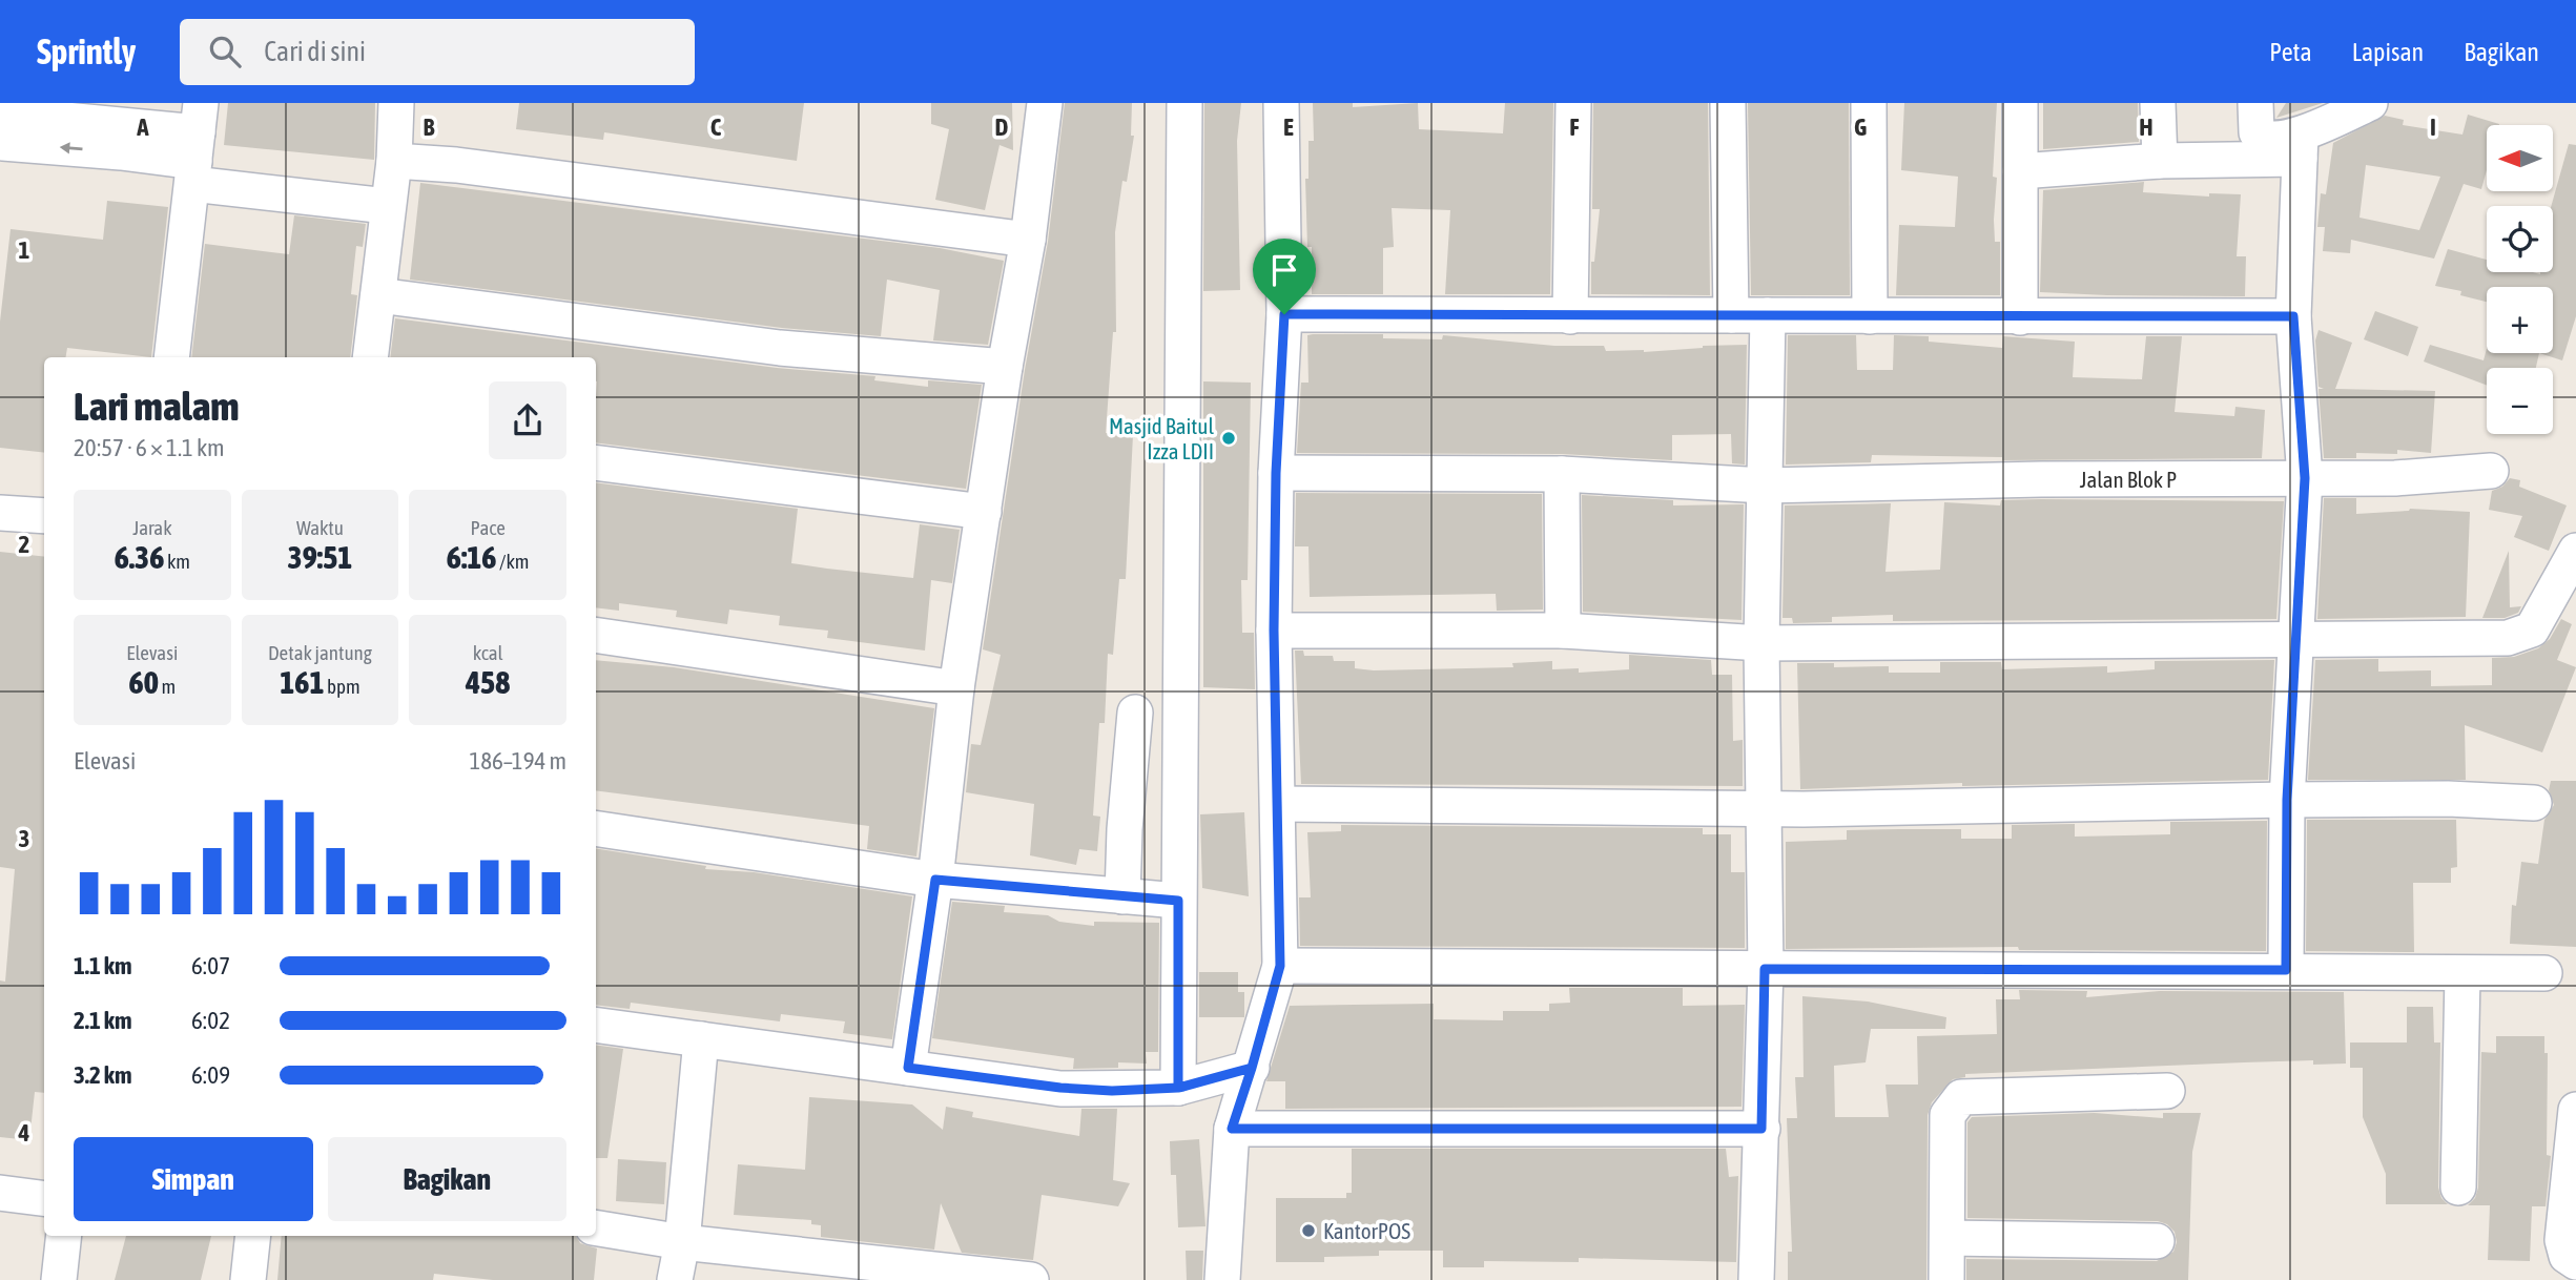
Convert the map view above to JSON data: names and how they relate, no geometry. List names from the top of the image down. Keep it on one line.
{"streets":{"street":["Jalan Blok P"]},"places":["Masjid Baitul Izza LDII","KantorPOS"],"north":"left","page":{"header":"Sprintly","search":"Cari di sini","nav":["Peta","Lapisan","Bagikan"],"map_buttons":["+","−"],"heading":["Lari malam","20:57 · 6 × 1.1 km"],"stats":[["Jarak","6.36 km"],["Waktu","39:51"],["Pace","6:16 /km"],["Elevasi","60 m"],["Detak jantung","161 bpm"],["kcal","458"]],"chart":["Elevasi","186–194 m"],"list":[{"name":"1.1 km","note":"6:07"},{"name":"2.1 km","note":"6:02"},{"name":"3.2 km","note":"6:09"}],"buttons":["Simpan","Bagikan"]},"grid":{"columns":["A","B","C","D","E","F","G","H","I"],"rows":["1","2","3","4"]}}
